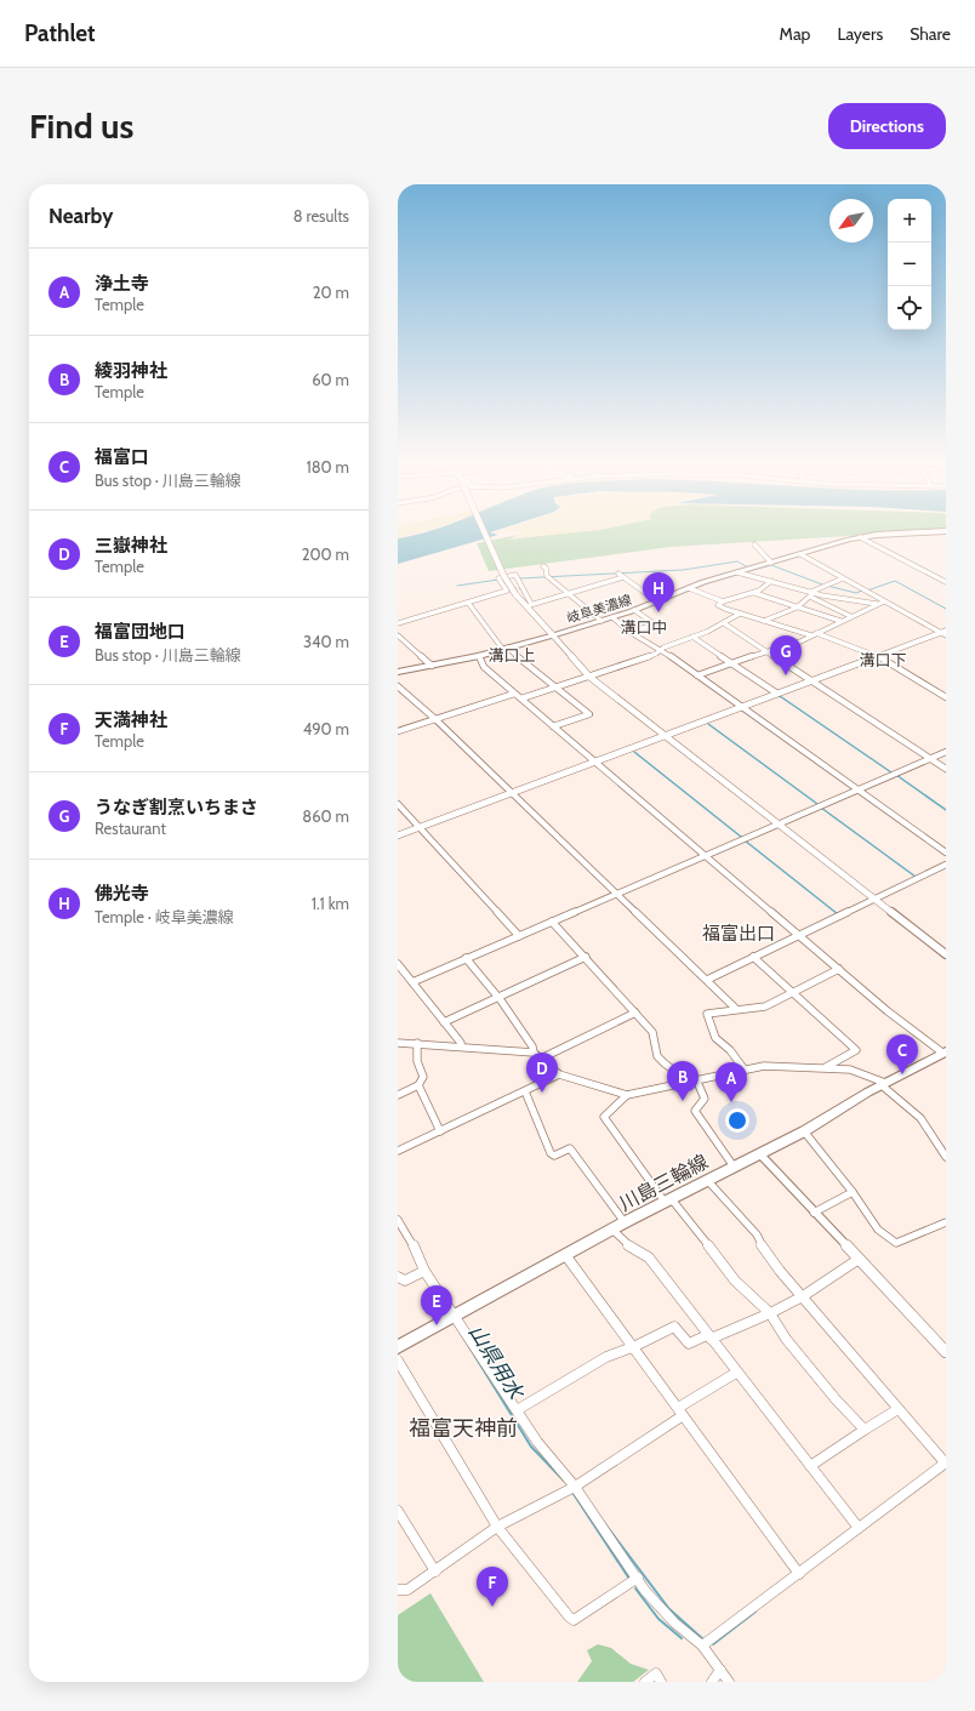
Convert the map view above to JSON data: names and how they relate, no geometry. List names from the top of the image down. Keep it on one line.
{"streets":{"main road":["岐阜美濃線","川島三輪線"]},"districts":["溝口中","溝口上","溝口下","福富出口","福富天神前"],"water":["山県用水"],"north":"bottom left","page":{"header":"Pathlet","nav":["Map","Layers","Share"],"buttons":"Directions","title":"Find us","heading":["Nearby","8 results"],"map_buttons":["+","−"],"list":[{"mark":"A","name":"浄土寺","note":"Temple","value":"20 m"},{"mark":"B","name":"綾羽神社","note":"Temple","value":"60 m"},{"mark":"C","name":"福富口","note":"Bus stop · 川島三輪線","value":"180 m"},{"mark":"D","name":"三嶽神社","note":"Temple","value":"200 m"},{"mark":"E","name":"福富団地口","note":"Bus stop · 川島三輪線","value":"340 m"},{"mark":"F","name":"天満神社","note":"Temple","value":"490 m"},{"mark":"G","name":"うなぎ割烹いちまさ","note":"Restaurant","value":"860 m"},{"mark":"H","name":"佛光寺","note":"Temple · 岐阜美濃線","value":"1.1 km"}],"pins":["H","G","C","D","B","A","E","F"]}}
